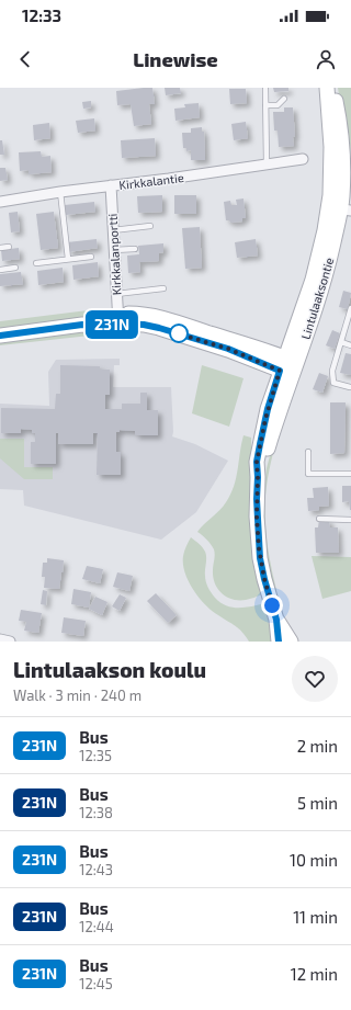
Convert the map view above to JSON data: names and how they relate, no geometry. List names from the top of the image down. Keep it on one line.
{"streets":{"street":["Kirkkalantie","Kirkkalanportti","Lintulaaksontie"]},"crossings":[["Kirkkalantie","Kirkkalanportti"]],"lines":["bus line 231N"],"page":{"status":"12:33","header":"Linewise","on_map":"231N","heading":["Lintulaakson koulu","Walk · 3 min · 240 m"],"list":[{"mark":"231N","name":"Bus","note":"12:35","value":"2 min"},{"mark":"231N","name":"Bus","note":"12:38","value":"5 min"},{"mark":"231N","name":"Bus","note":"12:43","value":"10 min"},{"mark":"231N","name":"Bus","note":"12:44","value":"11 min"},{"mark":"231N","name":"Bus","note":"12:45","value":"12 min"}]}}
